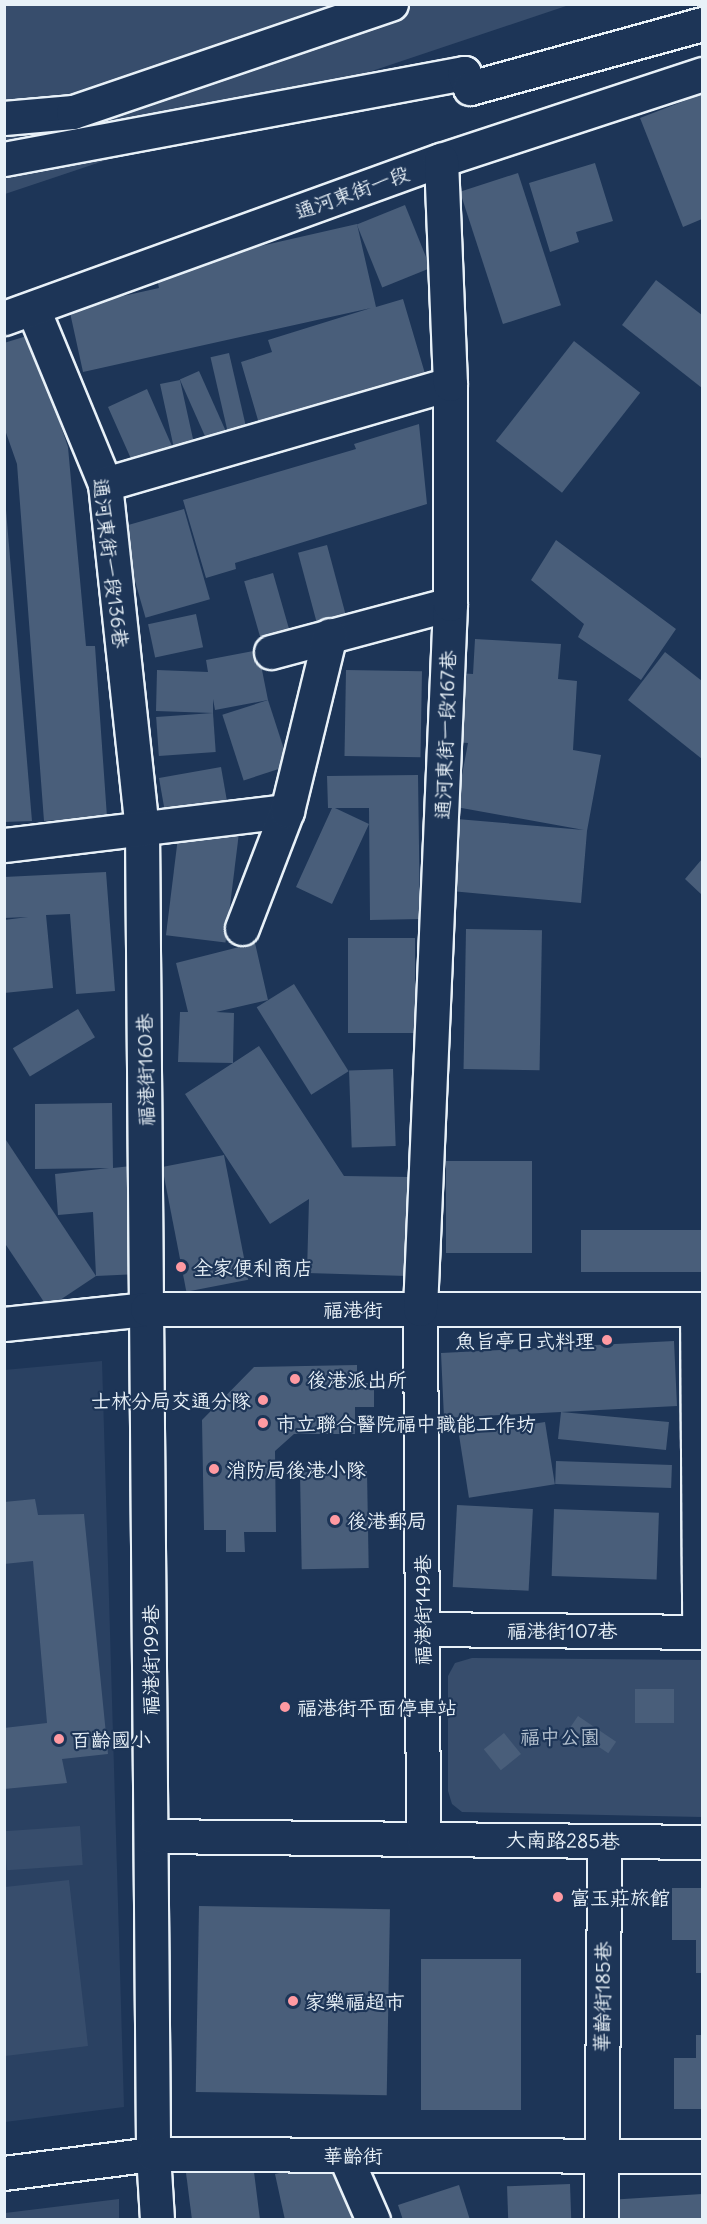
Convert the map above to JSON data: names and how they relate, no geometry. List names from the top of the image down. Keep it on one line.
{"streets":{"street":["通河東街一段","通河東街一段136巷","通河東街一段167巷","福港街160巷","福港街","福港街149巷","福港街107巷","福港街199巷","大南路285巷","華齡街185巷","華齡街"]},"crossings":[["通河東街一段","通河東街一段136巷"],["通河東街一段","通河東街一段167巷"],["通河東街一段136巷","福港街160巷"],["通河東街一段167巷","福港街"],["通河東街一段167巷","福港街149巷"],["福港街160巷","福港街"],["福港街160巷","福港街199巷"],["福港街","福港街149巷"],["福港街","福港街199巷"],["福港街149巷","福港街107巷"],["福港街149巷","大南路285巷"],["福港街199巷","大南路285巷"],["福港街199巷","華齡街"],["大南路285巷","華齡街185巷"],["華齡街185巷","華齡街"]],"parks":["福中公園"],"places":["全家便利商店","魚旨亭日式料理","後港派出所","士林分局交通分隊","市立聯合醫院福中職能工作坊","消防局後港小隊","後港郵局","福港街平面停車站","百齡國小","富玉莊旅館","家樂福超市"]}
